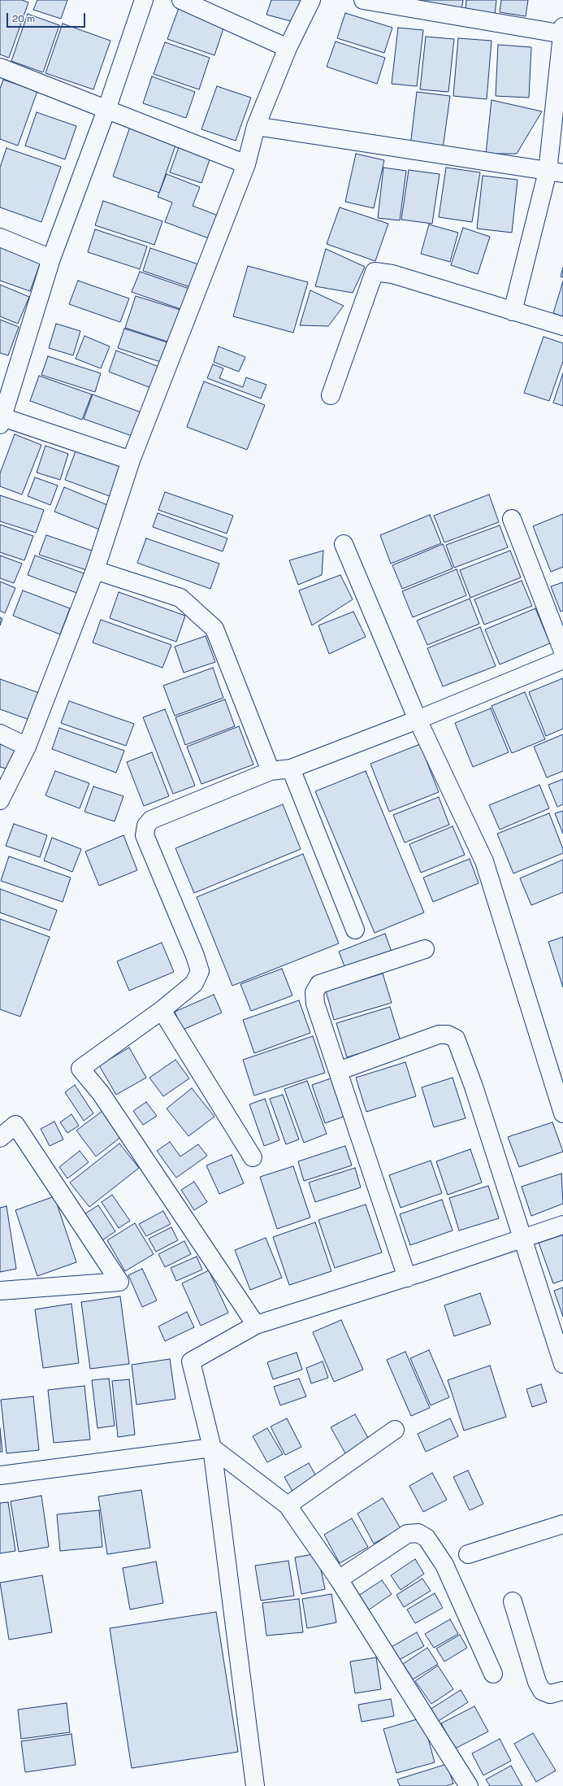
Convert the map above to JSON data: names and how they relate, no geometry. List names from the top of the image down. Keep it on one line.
{"scale_bar":"20 m"}
